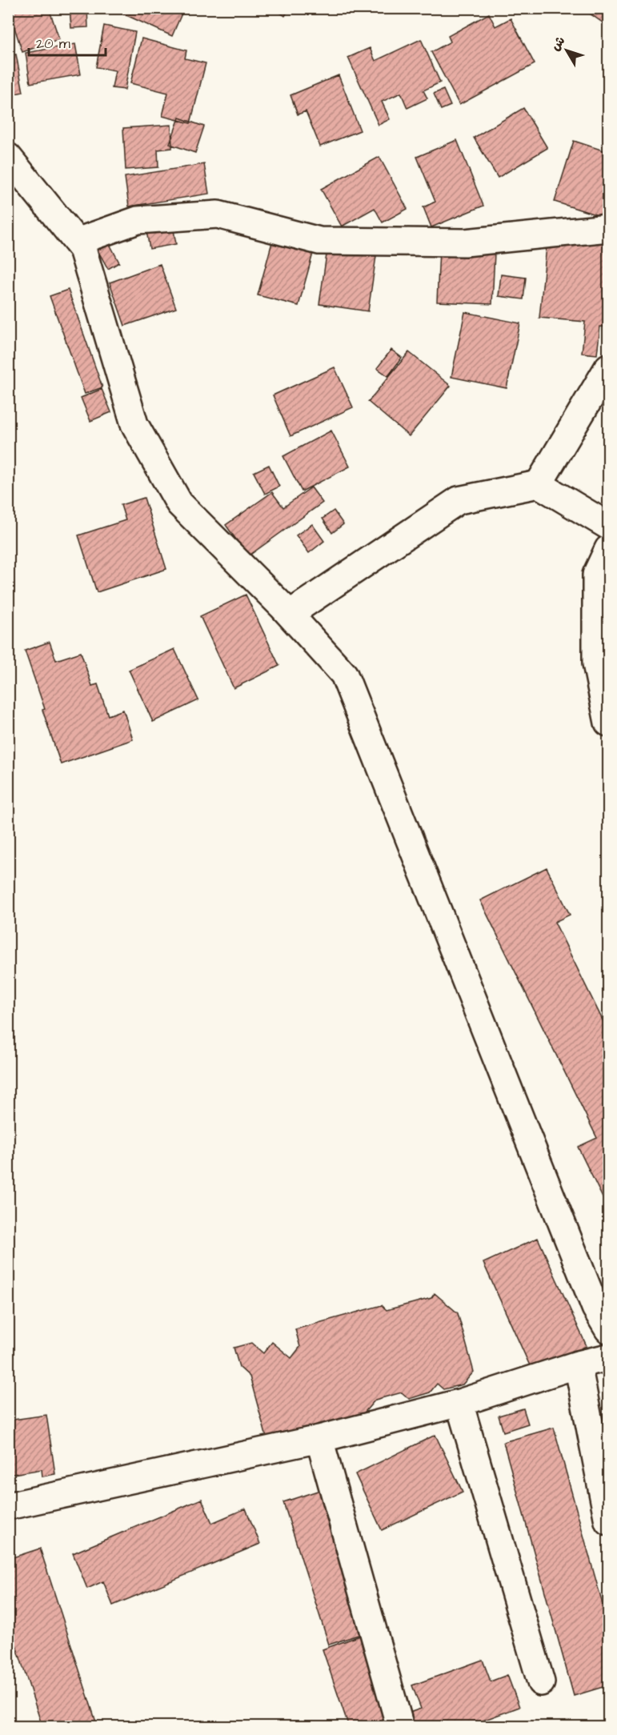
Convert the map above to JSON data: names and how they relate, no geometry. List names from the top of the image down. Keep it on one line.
{"scale_bar":"20 m","north":"top left"}
